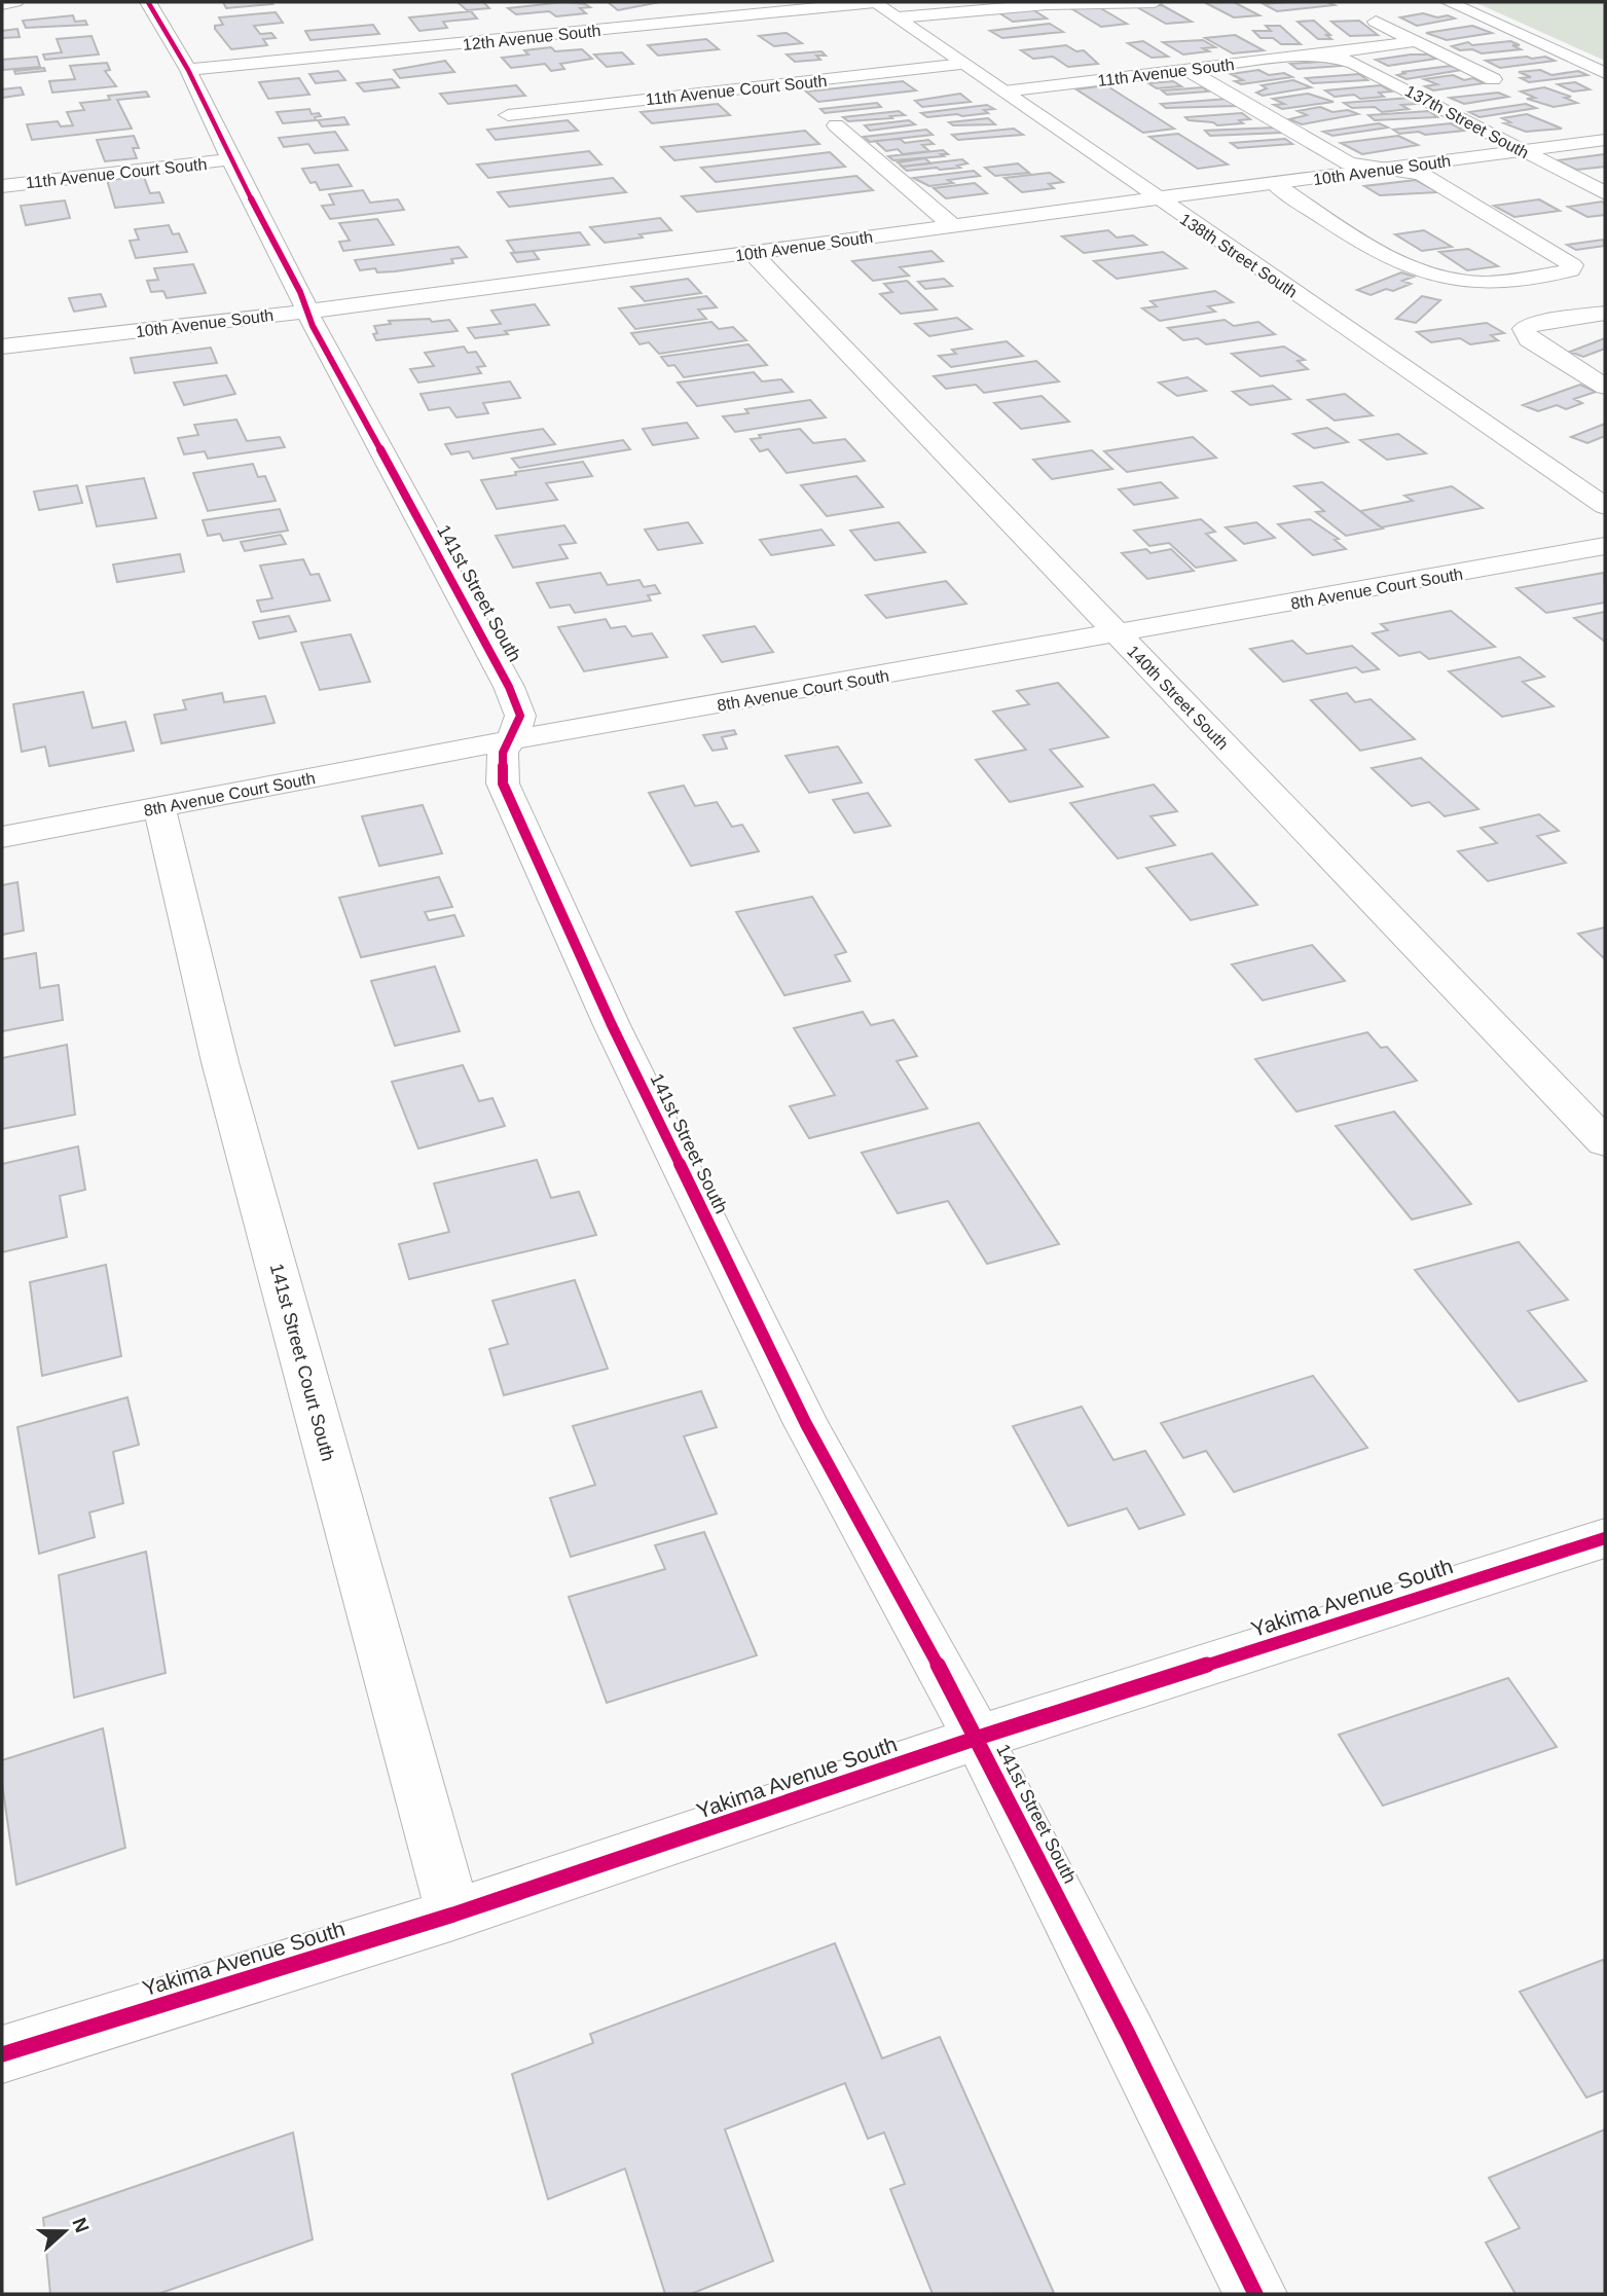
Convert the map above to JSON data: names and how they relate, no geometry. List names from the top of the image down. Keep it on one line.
{"streets":{"street":["12th Avenue South","11th Avenue South","11th Avenue Court South","137th Street South","10th Avenue South","138th Street South","8th Avenue Court South","141st Street South","140th Street South","141st Street Court South","Yakima Avenue South"]},"crossings":[["12th Avenue South","138th Street South"],["12th Avenue South","141st Street South"],["11th Avenue South","137th Street South"],["11th Avenue South","138th Street South"],["11th Avenue Court South","138th Street South"],["11th Avenue Court South","141st Street South"],["137th Street South","10th Avenue South"],["10th Avenue South","138th Street South"],["10th Avenue South","141st Street South"],["10th Avenue South","140th Street South"],["8th Avenue Court South","141st Street South"],["8th Avenue Court South","140th Street South"],["8th Avenue Court South","141st Street Court South"],["141st Street South","Yakima Avenue South"],["141st Street Court South","Yakima Avenue South"]],"north":"right"}
